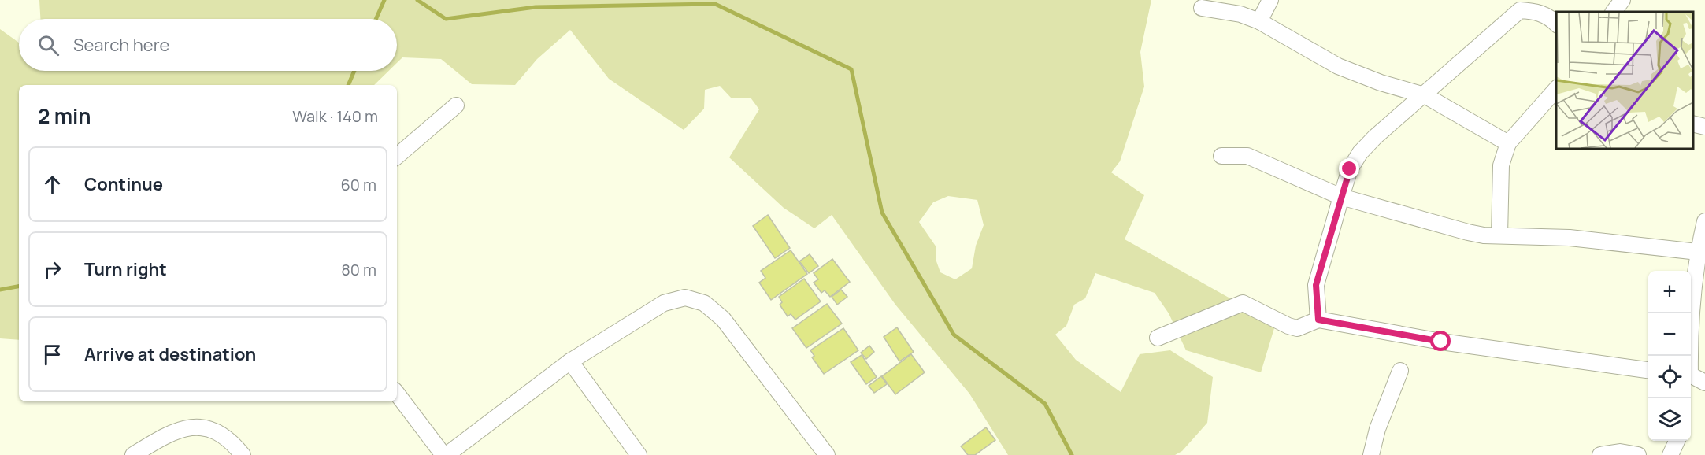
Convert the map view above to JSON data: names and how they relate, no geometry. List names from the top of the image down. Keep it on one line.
{"page":{"search":"Search here","heading":["2 min","Walk · 140 m"],"list":[["Continue","60 m"],["Turn right","80 m"],"Arrive at destination"],"map_buttons":["+","−"]}}
